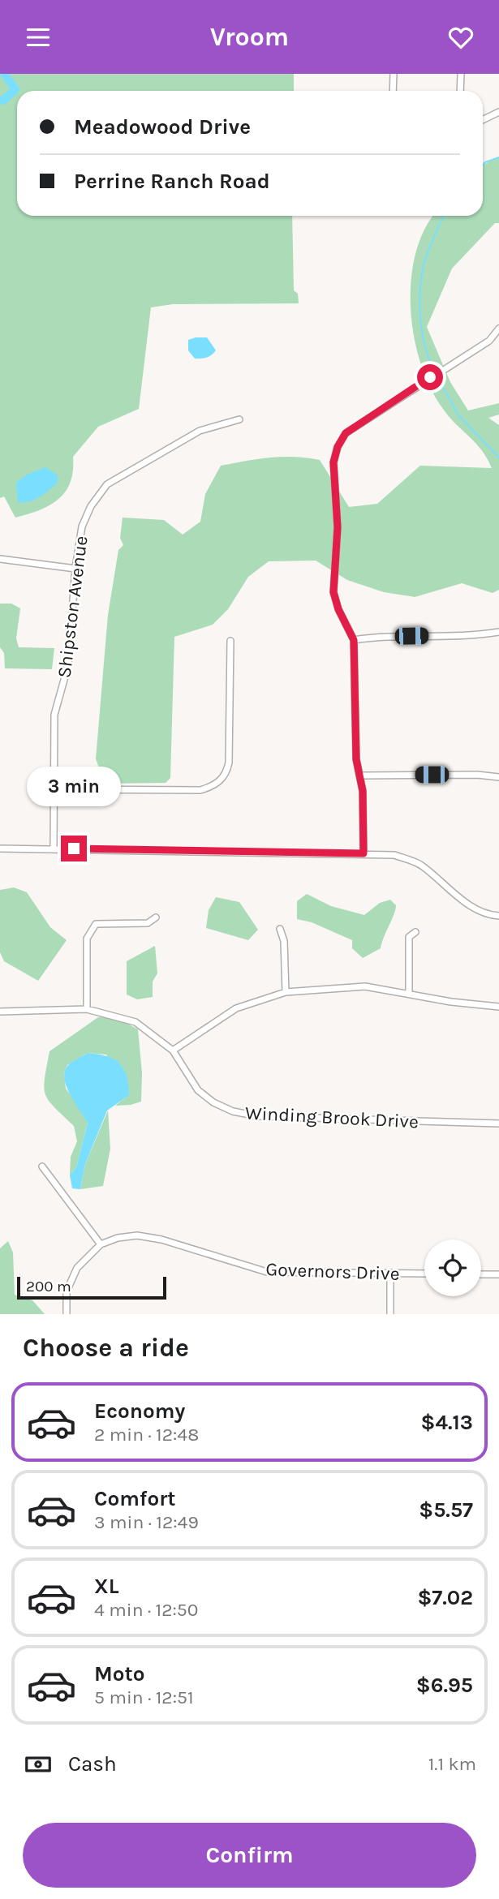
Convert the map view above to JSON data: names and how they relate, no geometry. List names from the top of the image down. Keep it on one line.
{"streets":{"street":["Shipston Avenue","Winding Brook Drive","Governors Drive"]},"scale_bar":"200 m","page":{"header":"Vroom","banner":["Meadowood Drive","Perrine Ranch Road"],"bubble":"3 min","scale":"200 m","heading":"Choose a ride","list":[{"name":"Economy","note":"2 min · 12:48","value":"$4.13"},{"name":"Comfort","note":"3 min · 12:49","value":"$5.57"},{"name":"XL","note":"4 min · 12:50","value":"$7.02"},{"name":"Moto","note":"5 min · 12:51","value":"$6.95"}],"pay":["Cash","1.1 km"],"buttons":"Confirm"}}
